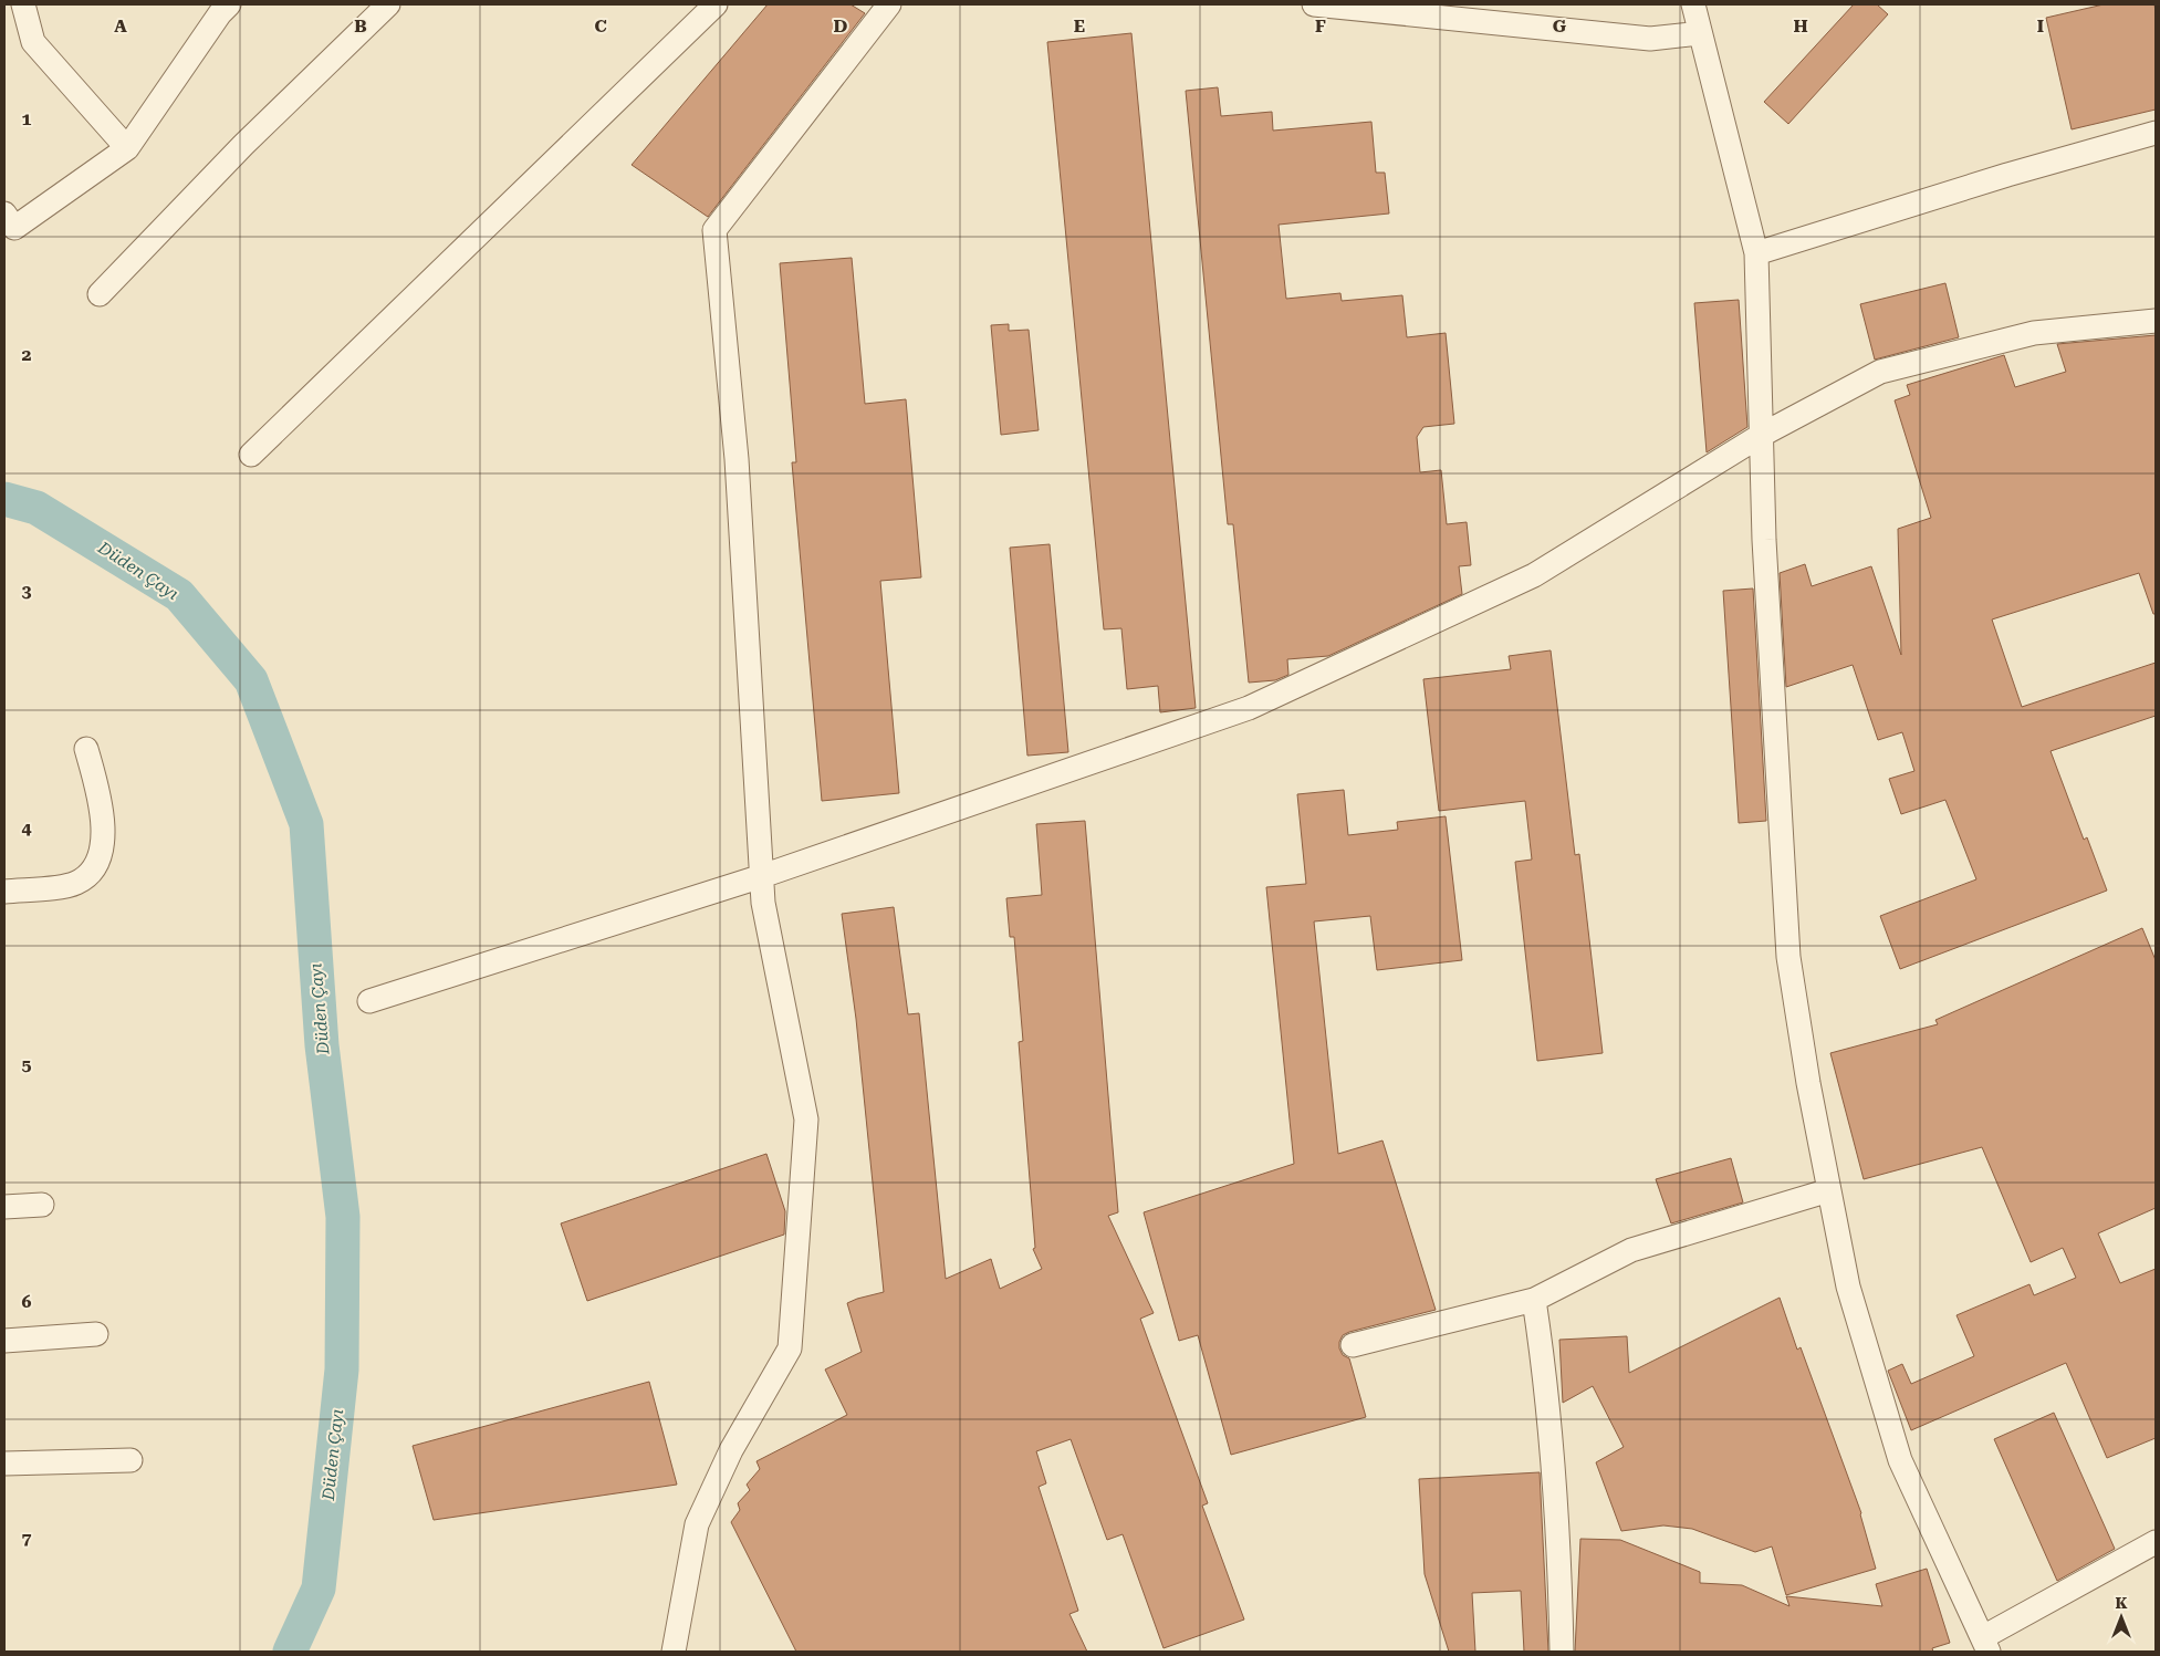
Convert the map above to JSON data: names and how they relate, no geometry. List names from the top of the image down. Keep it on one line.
{"water":["Düden Çayı"],"north":"top","grid":{"columns":["A","B","C","D","E","F","G","H","I"],"rows":["1","2","3","4","5","6","7"]}}
